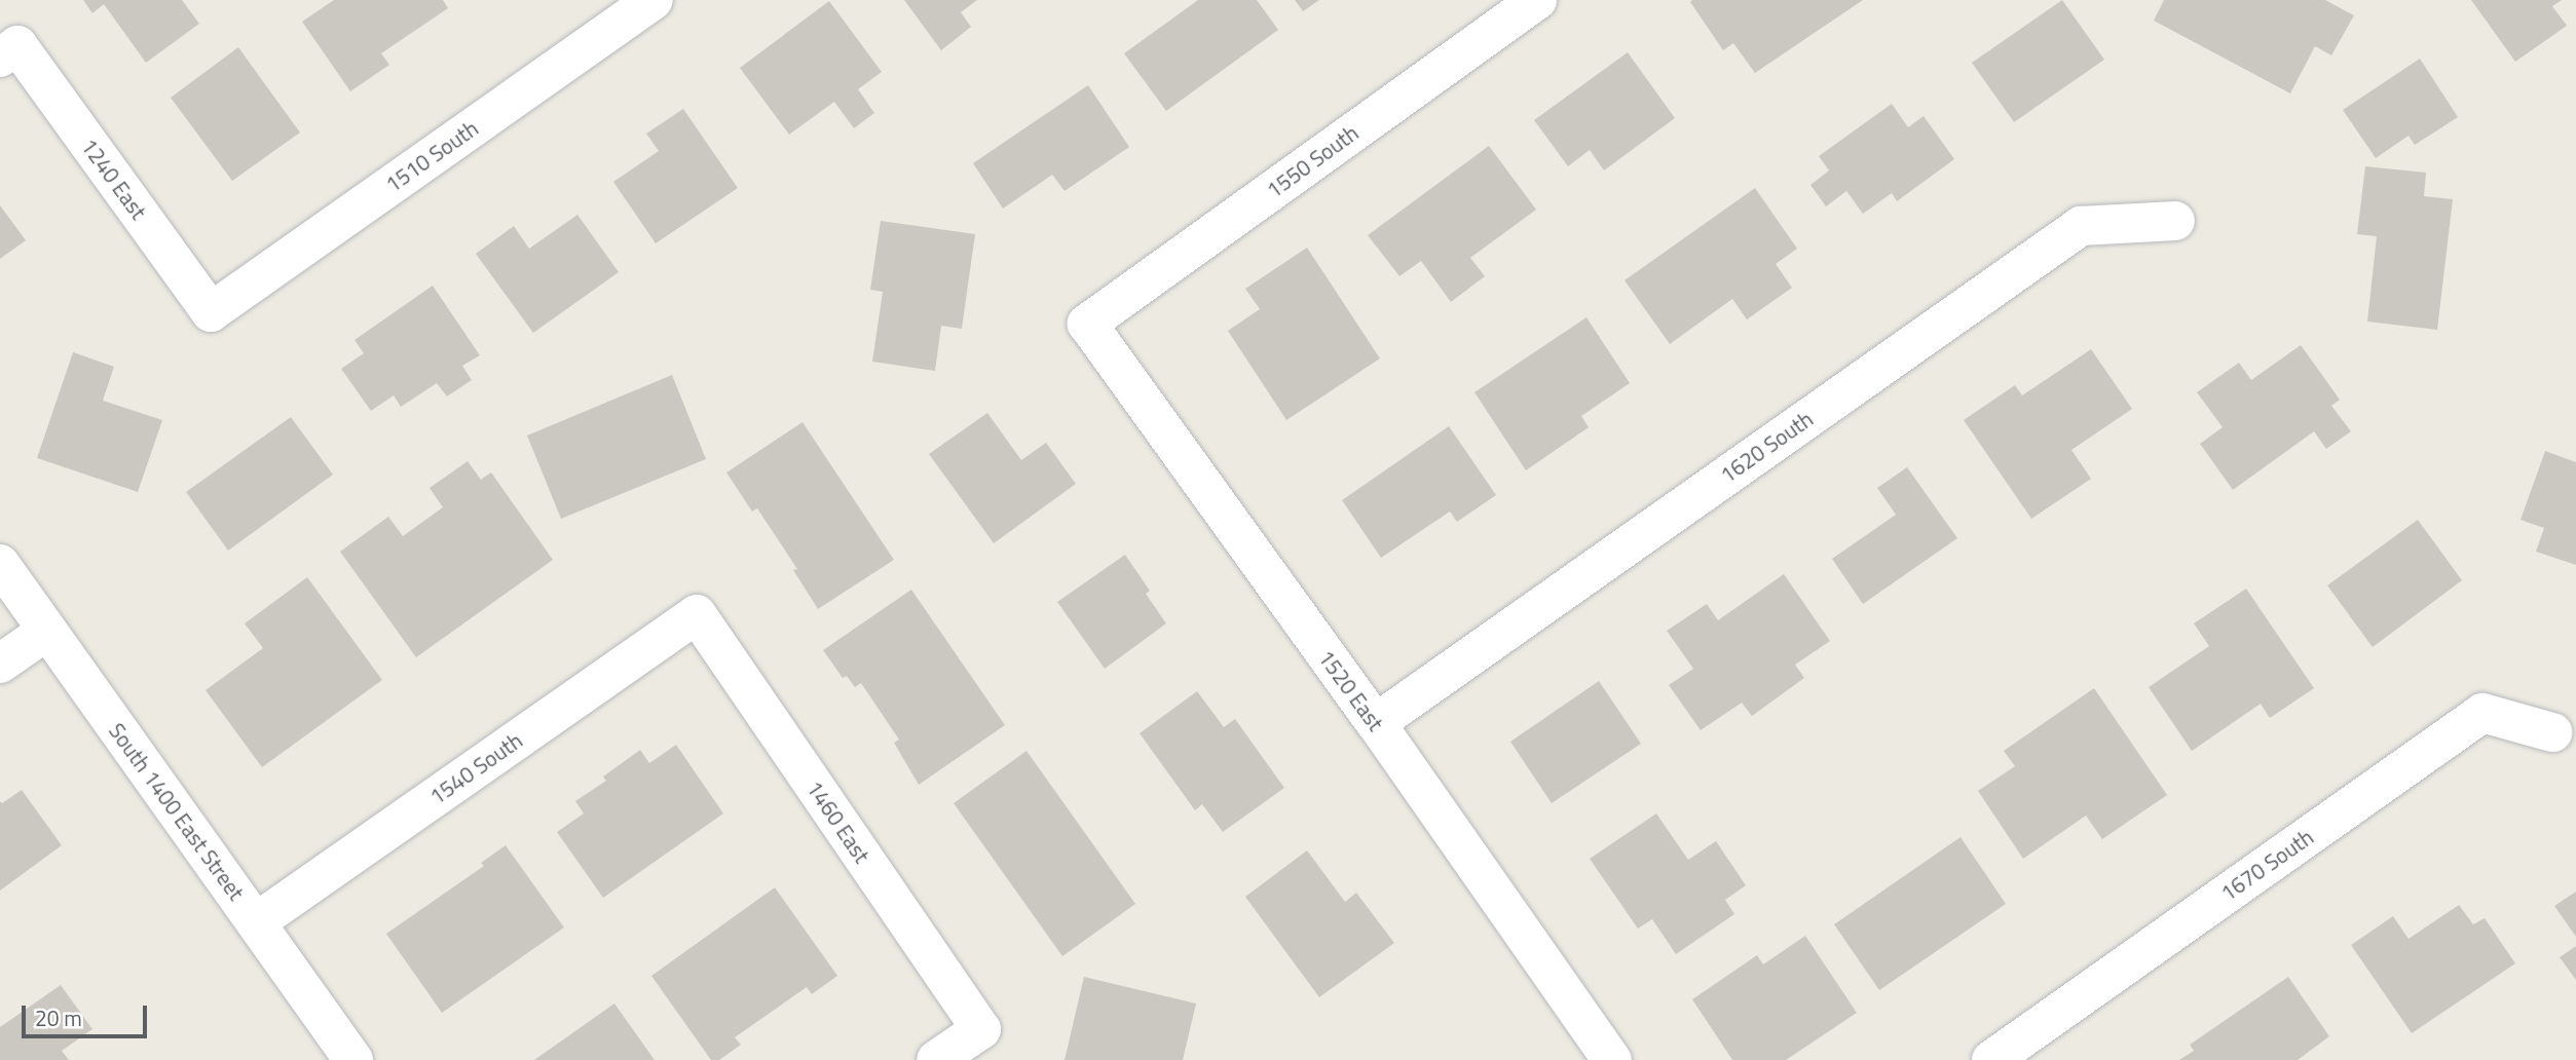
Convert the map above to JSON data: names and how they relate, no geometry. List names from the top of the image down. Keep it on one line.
{"streets":{"street":["1510 South","1550 South","1240 East","1620 South","1520 East","1540 South","South 1400 East Street","1460 East","1670 South"]},"crossings":[["1510 South","1240 East"],["1550 South","1520 East"],["1620 South","1520 East"],["1540 South","South 1400 East Street"],["1540 South","1460 East"]],"scale_bar":"20 m"}
